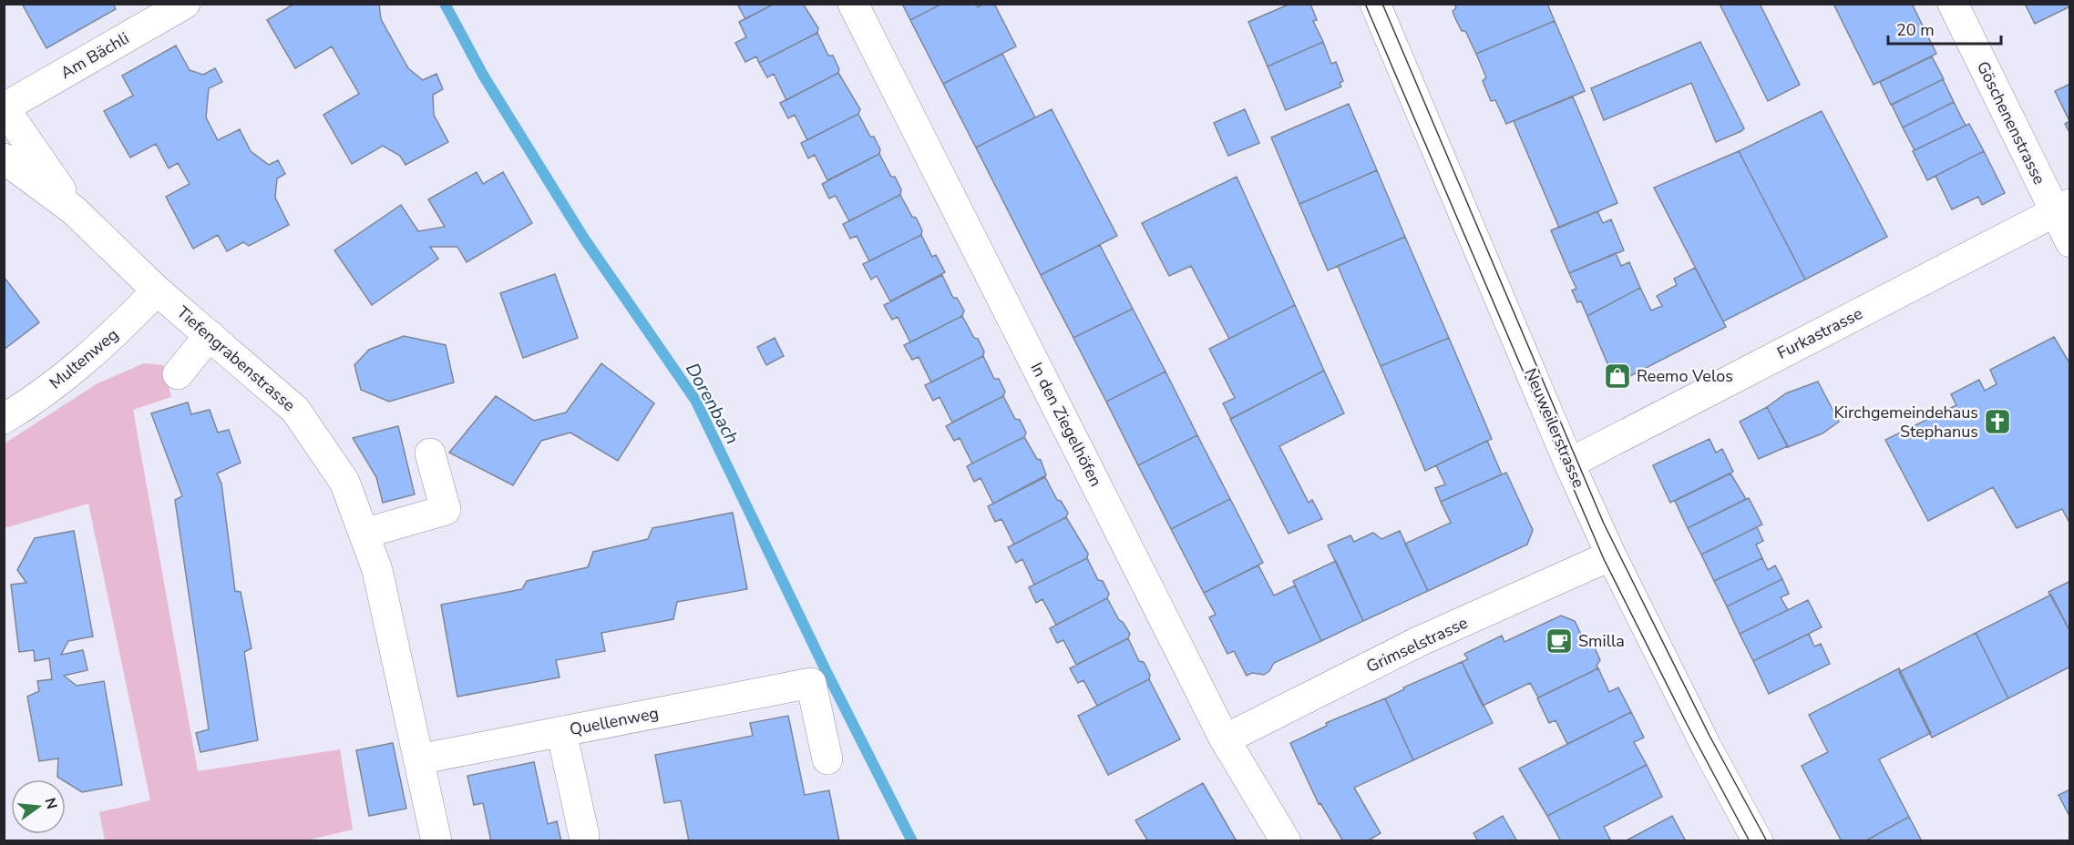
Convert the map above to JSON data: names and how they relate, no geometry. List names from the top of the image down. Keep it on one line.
{"streets":{"street":["Am Bächli","Göschenenstrasse","Furkastrasse","Multenweg","Tiefengrabenstrasse","In den Ziegelhöfen","Neuweilerstrasse","Grimselstrasse","Quellenweg"]},"crossings":[["Göschenenstrasse","Furkastrasse"],["Furkastrasse","Neuweilerstrasse"],["Multenweg","Tiefengrabenstrasse"],["Tiefengrabenstrasse","Quellenweg"],["In den Ziegelhöfen","Grimselstrasse"],["Neuweilerstrasse","Grimselstrasse"]],"water":["Dorenbach"],"places":{"shop":["Reemo Velos"],"church":["Kirchgemeindehaus Stephanus"],"cafe":["Smilla"]},"scale_bar":"20 m","north":"right"}
